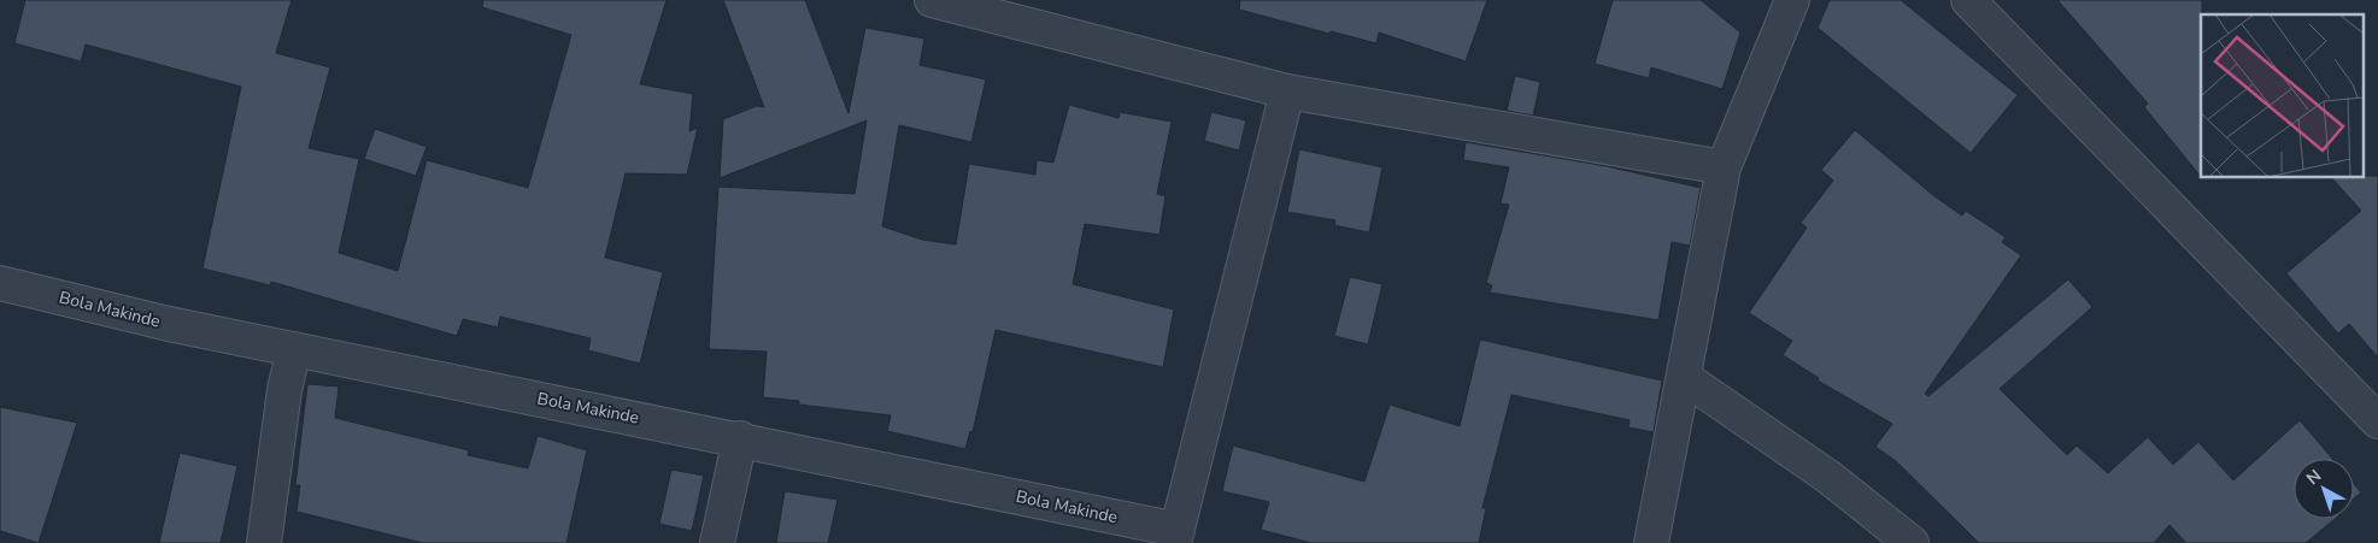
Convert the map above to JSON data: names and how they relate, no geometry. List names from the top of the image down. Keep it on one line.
{"streets":{"street":["Bola Makinde"]},"north":"top left"}
